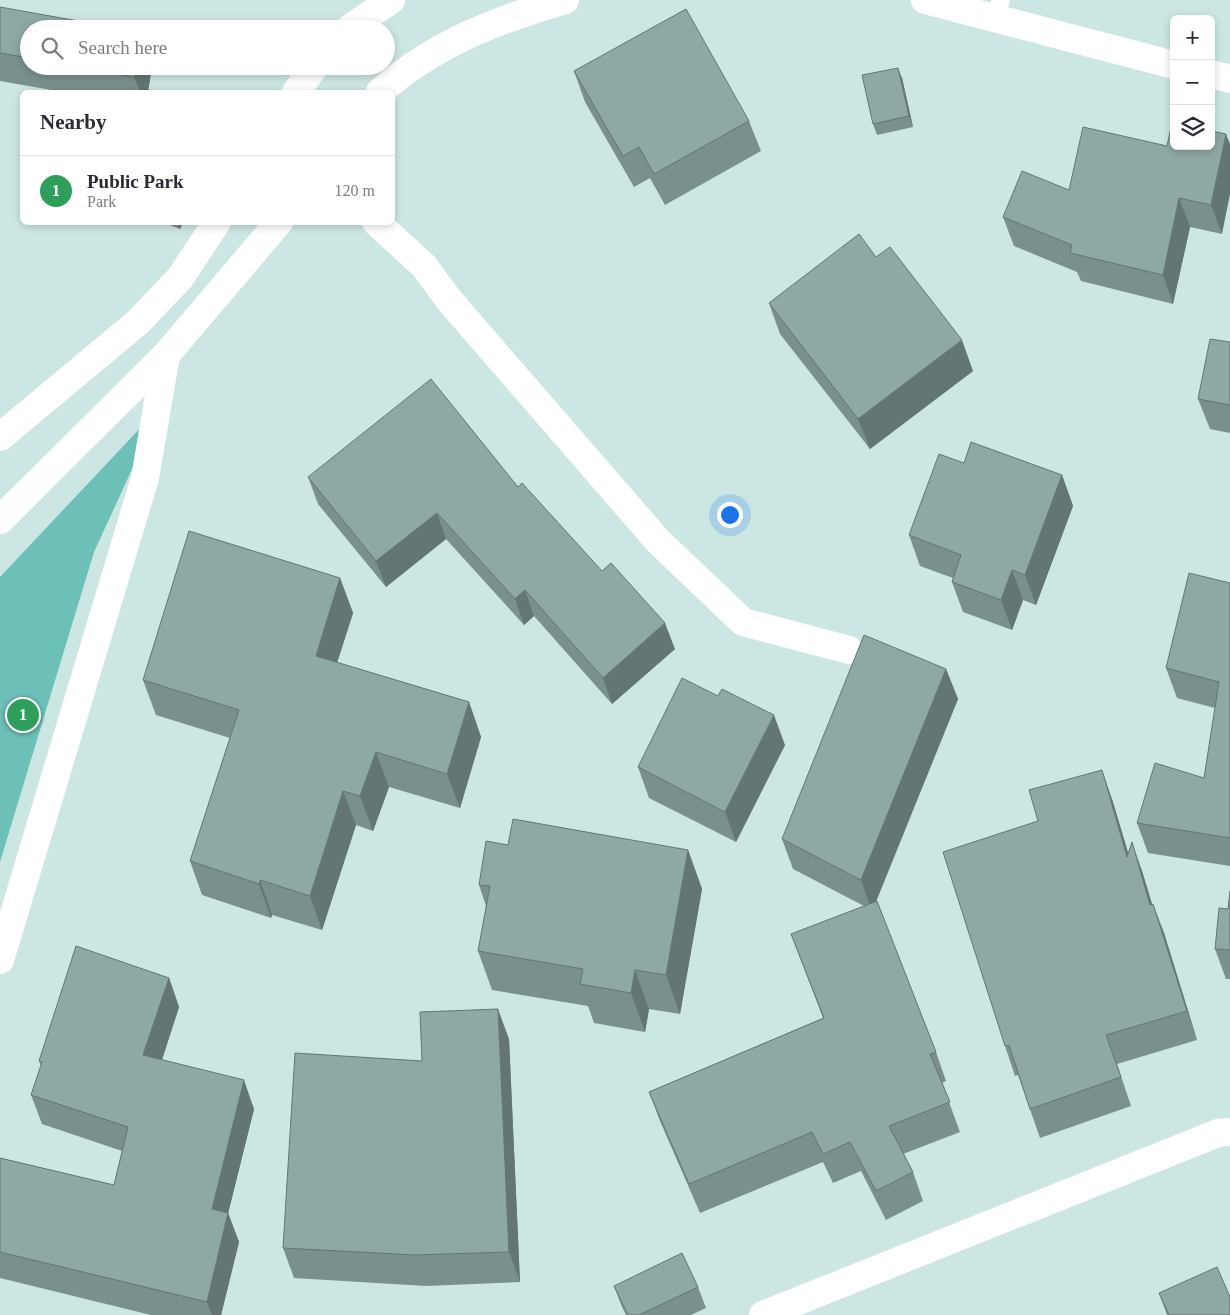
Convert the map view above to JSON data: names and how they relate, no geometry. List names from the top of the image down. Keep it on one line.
{"page":{"map_buttons":["+","−"],"search":"Search here","heading":"Nearby","list":[{"mark":"1","name":"Public Park","note":"Park","value":"120 m"}],"pins":"1"}}
